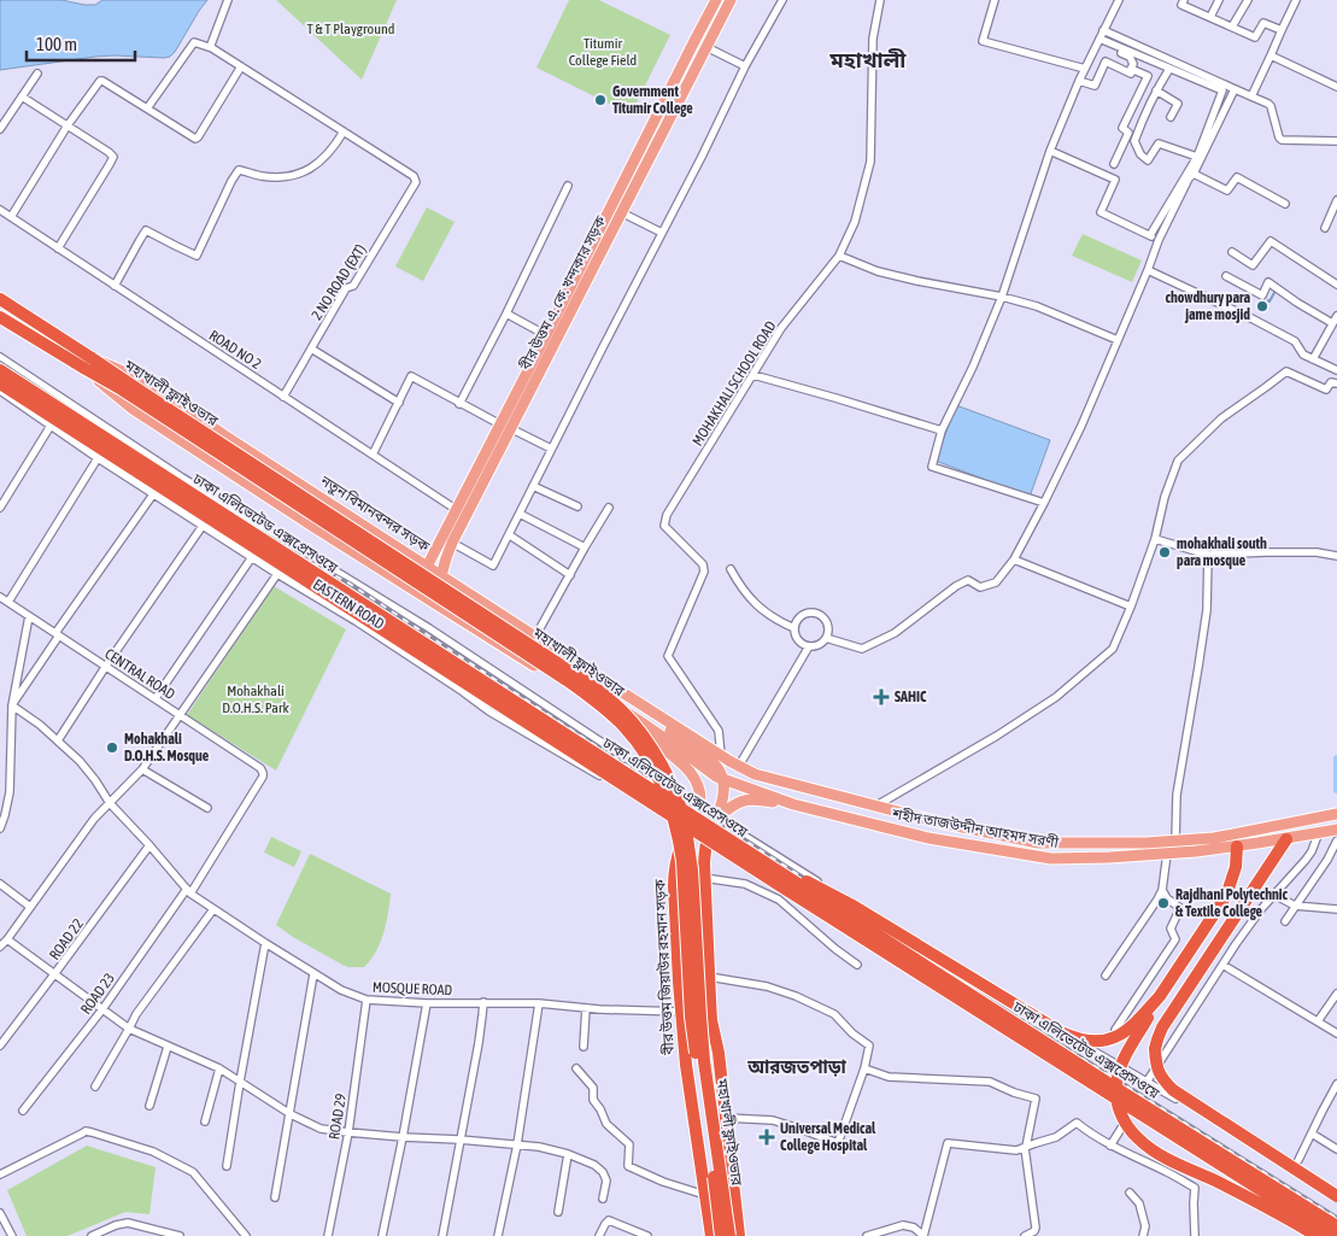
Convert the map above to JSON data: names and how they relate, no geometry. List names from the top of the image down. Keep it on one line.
{"streets":{"highway":["মহাখালী ফ্লাইওভার","নতুন বিমানবন্দর সড়ক","ঢাকা এলিভেটেড এক্সপ্রেসওয়ে","বীর উত্তম জিয়াউর রহমান সড়ক"],"main road":["বীর উত্তম এ. কে. খন্দকার সড়ক","শহীদ তাজউদ্দীন আহমদ সরণী"],"street":["2 NO ROAD (EXT)","ROAD NO 2","MOHAKHALI SCHOOL ROAD","EASTERN ROAD","CENTRAL ROAD","ROAD 22","MOSQUE ROAD","ROAD 23","ROAD 29"]},"crossings":[["2 NO ROAD (EXT)","ROAD NO 2"],["বীর উত্তম এ. কে. খন্দকার সড়ক","ROAD NO 2"],["বীর উত্তম এ. কে. খন্দকার সড়ক","নতুন বিমানবন্দর সড়ক"],["MOHAKHALI SCHOOL ROAD","নতুন বিমানবন্দর সড়ক"],["MOHAKHALI SCHOOL ROAD","শহীদ তাজউদ্দীন আহমদ সরণী"],["মহাখালী ফ্লাইওভার","নতুন বিমানবন্দর সড়ক"],["নতুন বিমানবন্দর সড়ক","শহীদ তাজউদ্দীন আহমদ সরণী"],["নতুন বিমানবন্দর সড়ক","বীর উত্তম জিয়াউর রহমান সড়ক"],["ঢাকা এলিভেটেড এক্সপ্রেসওয়ে","EASTERN ROAD"],["EASTERN ROAD","বীর উত্তম জিয়াউর রহমান সড়ক"],["CENTRAL ROAD","ROAD 23"],["শহীদ তাজউদ্দীন আহমদ সরণী","বীর উত্তম জিয়াউর রহমান সড়ক"],["ROAD 22","MOSQUE ROAD"],["বীর উত্তম জিয়াউর রহমান সড়ক","MOSQUE ROAD"],["MOSQUE ROAD","ROAD 23"],["MOSQUE ROAD","ROAD 29"]],"districts":["মহাখালী","আরজতপাড়া"],"parks":["T & T Playground","Titumir College Field","Mohakhali D.O.H.S. Park"],"places":{"other":["Government Titumir College","chowdhury para jame mosjid","mohakhali south para mosque","Mohakhali D.O.H.S. Mosque","Rajdhani Polytechnic & Textile College"],"health":["SAHIC","Universal Medical College Hospital"]},"scale_bar":"100 m"}
